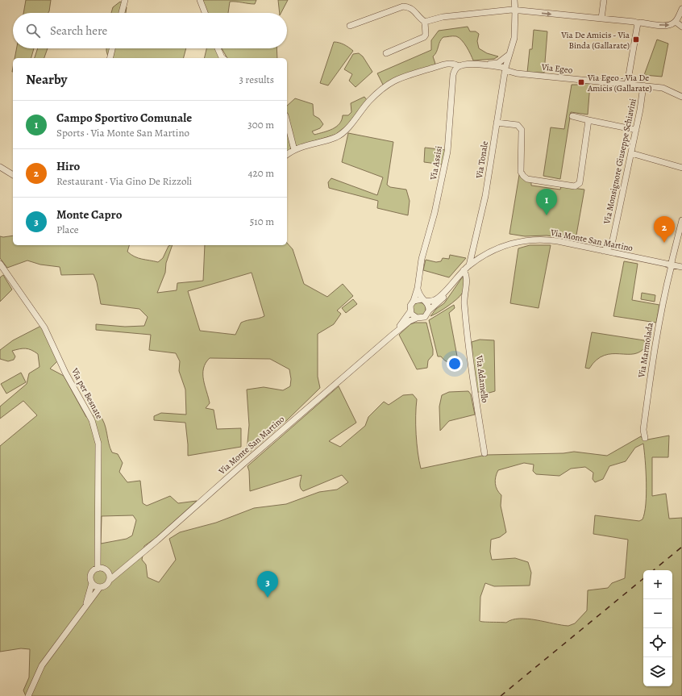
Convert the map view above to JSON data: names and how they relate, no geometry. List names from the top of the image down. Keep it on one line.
{"streets":{"street":["Via Egeo","Via Tonale","Via Monsignore Giuseppe Schiavini","Via Assisi","Via Monte San Martino","Via Marmolada","Via Adamello","Via per Besnate"]},"crossings":[["Via Egeo","Via Tonale"],["Via Egeo","Via Monsignore Giuseppe Schiavini"],["Via Tonale","Via Monte San Martino"],["Via Monsignore Giuseppe Schiavini","Via Monte San Martino"],["Via Assisi","Via Monte San Martino"],["Via Monte San Martino","Via Marmolada"],["Via Monte San Martino","Via Adamello"],["Via Monte San Martino","Via per Besnate"]],"places":{"transit":["Via De Amicis - Via Binda (Gallarate)","Via Egeo - Via De Amicis (Gallarate)"]},"page":{"search":"Search here","heading":["Nearby","3 results"],"list":[{"mark":"1","name":"Campo Sportivo Comunale","note":"Sports · Via Monte San Martino","value":"300 m"},{"mark":"2","name":"Hiro","note":"Restaurant · Via Gino De Rizzoli","value":"420 m"},{"mark":"3","name":"Monte Capro","note":"Place","value":"510 m"}],"pins":["1","2","3"],"map_buttons":["+","−"]}}
